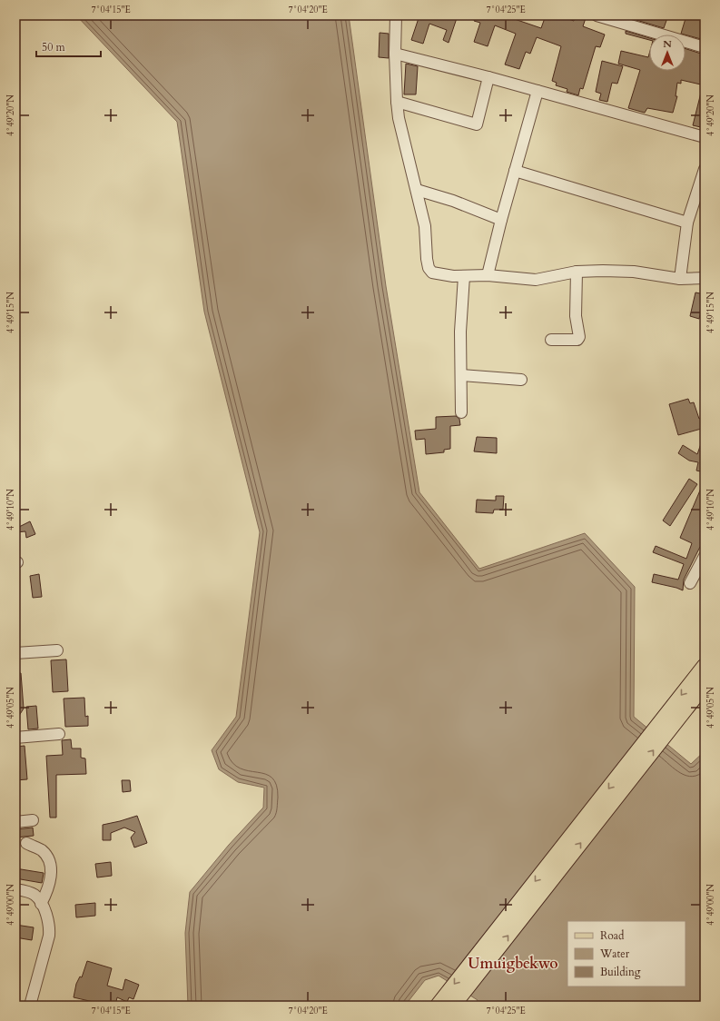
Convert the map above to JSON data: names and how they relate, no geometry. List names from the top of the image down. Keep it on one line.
{"districts":["Umuigbekwo"],"legend":["Road","Water","Building"],"scale_bar":"50 m","north":"top","coordinates":["7°04'15\"E","7°04'20\"E","7°04'25\"E","4°49'20\"N","4°49'15\"N","4°49'10\"N","4°49'05\"N","4°49'00\"N"]}
